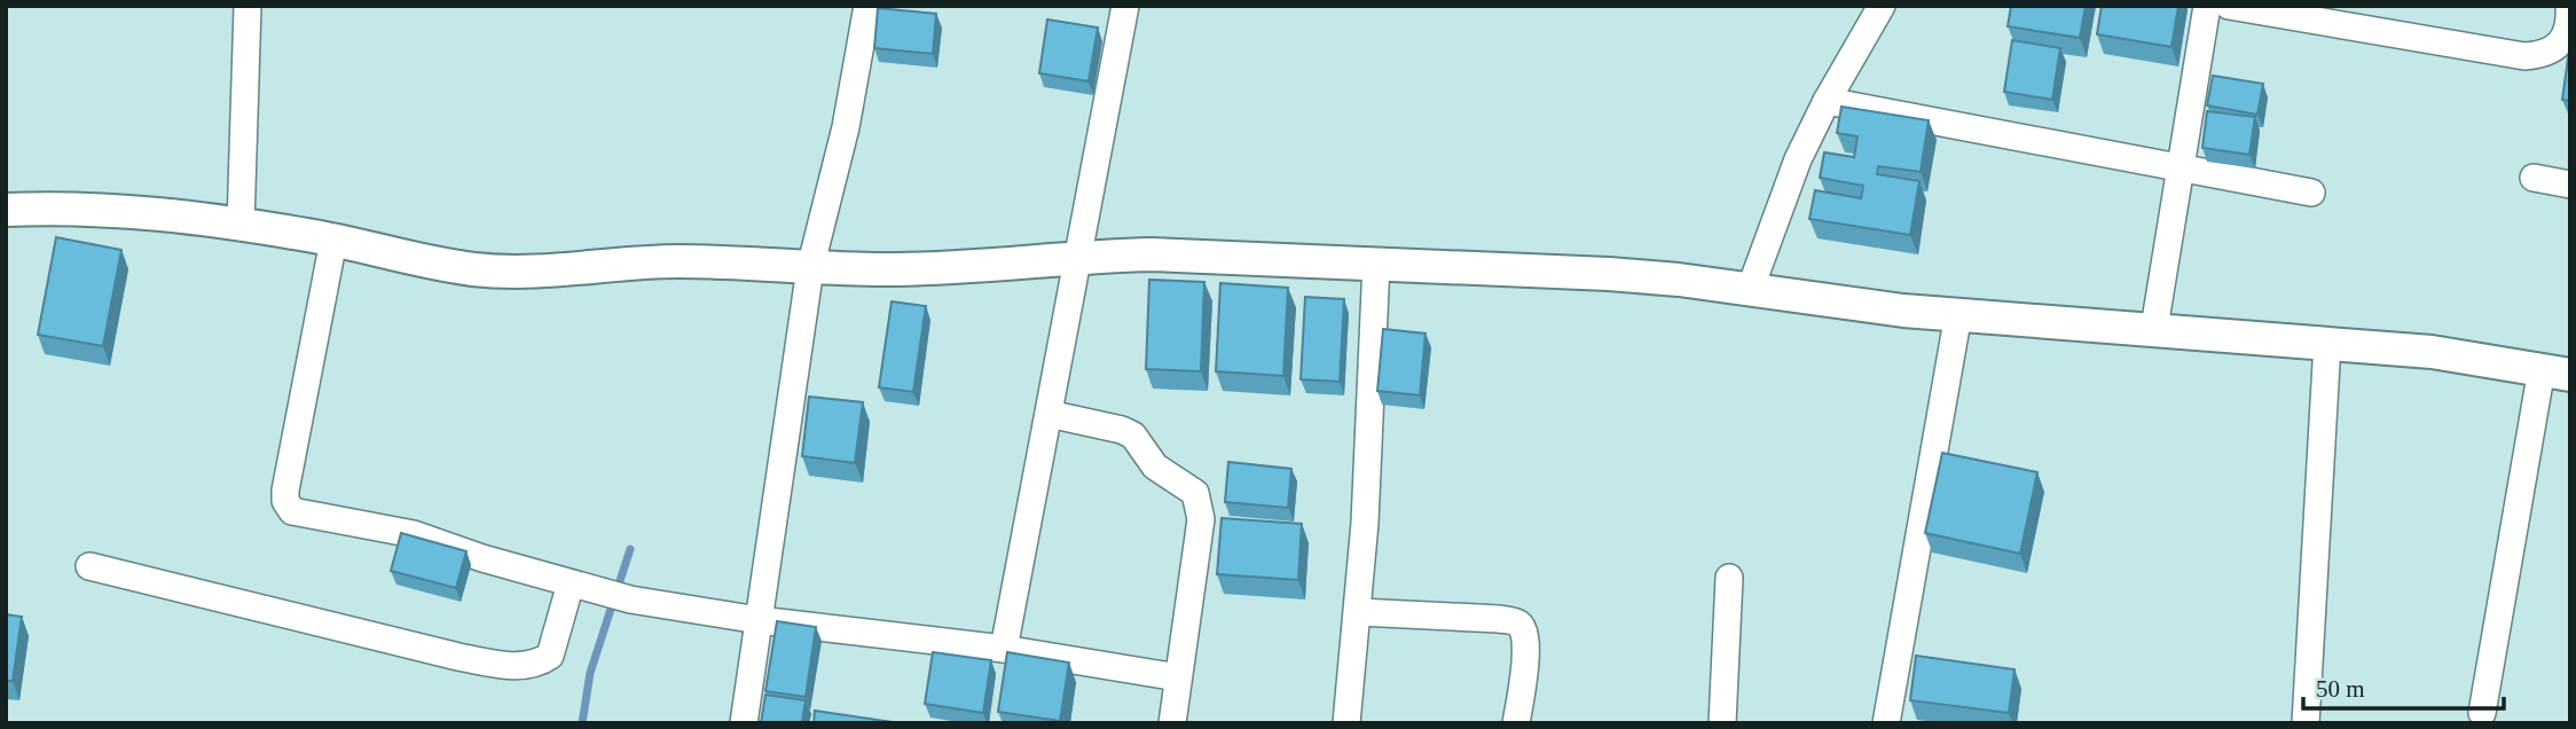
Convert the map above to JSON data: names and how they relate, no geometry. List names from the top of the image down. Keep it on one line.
{"scale_bar":"50 m"}
